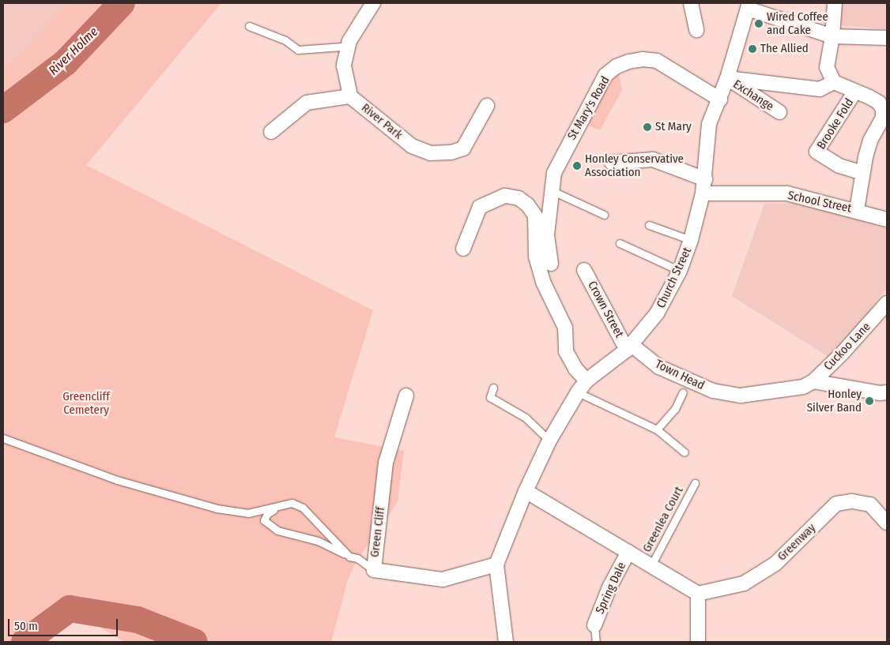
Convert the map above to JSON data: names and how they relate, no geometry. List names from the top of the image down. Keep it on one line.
{"streets":{"street":["Exchange","St Mary's Road","River Park","Brooke Fold","School Street","Church Street","Crown Street","Cuckoo Lane","Town Head","Green Cliff","Greenway","Spring Dale"],"lane":["Greenlea Court"]},"crossings":[["Exchange","Church Street"],["St Mary's Road","Church Street"],["School Street","Church Street"],["Church Street","Crown Street"],["Church Street","Town Head"],["Crown Street","Town Head"],["Cuckoo Lane","Town Head"]],"water":["River Holme"],"parks":["Greencliff Cemetery"],"places":["Wired Coffee and Cake","The Allied","St Mary","Honley Conservative Association","Honley Silver Band"],"scale_bar":"50 m"}
